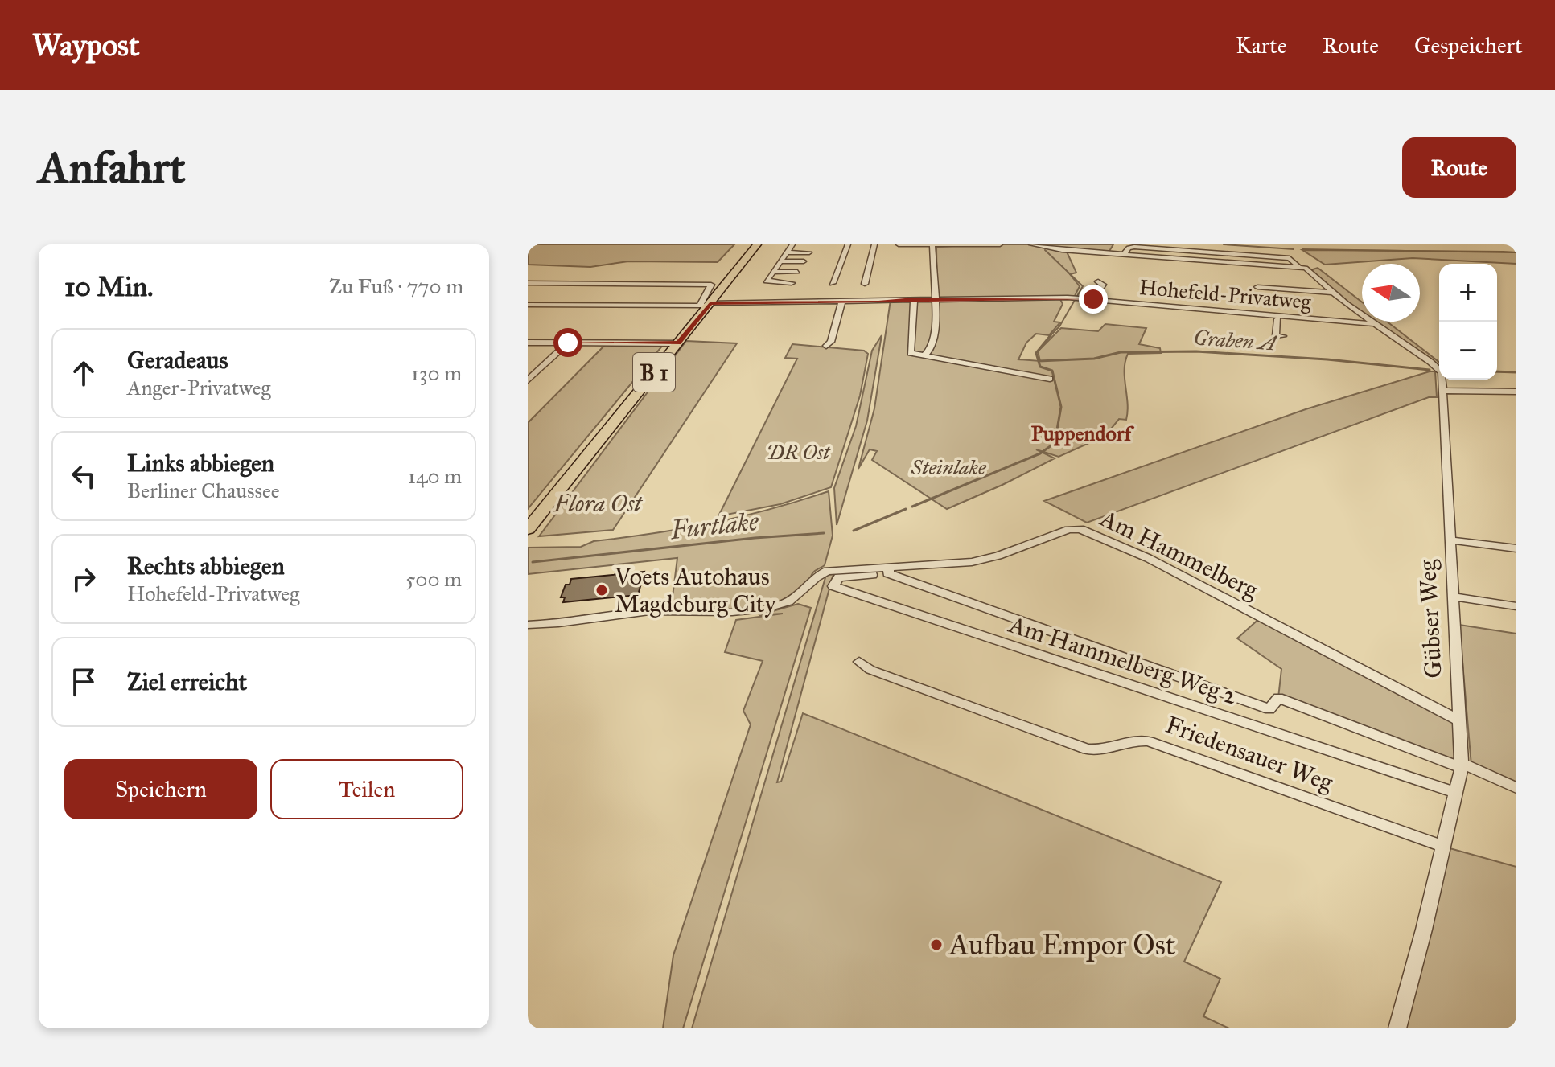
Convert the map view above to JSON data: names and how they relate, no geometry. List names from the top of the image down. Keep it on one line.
{"streets":{"main road":["B 1"],"street":["Hohefeld-Privatweg","Am Hammelberg","Gübser Weg","Am Hammelberg Weg 2","Friedensauer Weg"]},"crossings":[["Hohefeld-Privatweg","B 1"],["Hohefeld-Privatweg","Gübser Weg"],["Am Hammelberg","Gübser Weg"],["Am Hammelberg","Am Hammelberg Weg 2"],["Gübser Weg","Am Hammelberg Weg 2"],["Gübser Weg","Friedensauer Weg"]],"districts":["Puppendorf"],"water":["Graben A","Furtlake"],"parks":["DR Ost","Steinlake","Flora Ost"],"places":["Voets Autohaus Magdeburg City","Aufbau Empor Ost"],"north":"left","page":{"header":"Waypost","nav":["Karte","Route","Gespeichert"],"buttons":["Route",["Speichern","Teilen"]],"title":"Anfahrt","heading":["10 Min.","Zu Fuß · 770 m"],"map_buttons":["+","−"],"list":[["Geradeaus","Anger-Privatweg","130 m"],["Links abbiegen","Berliner Chaussee","140 m"],["Rechts abbiegen","Hohefeld-Privatweg","500 m"],"Ziel erreicht"]}}
